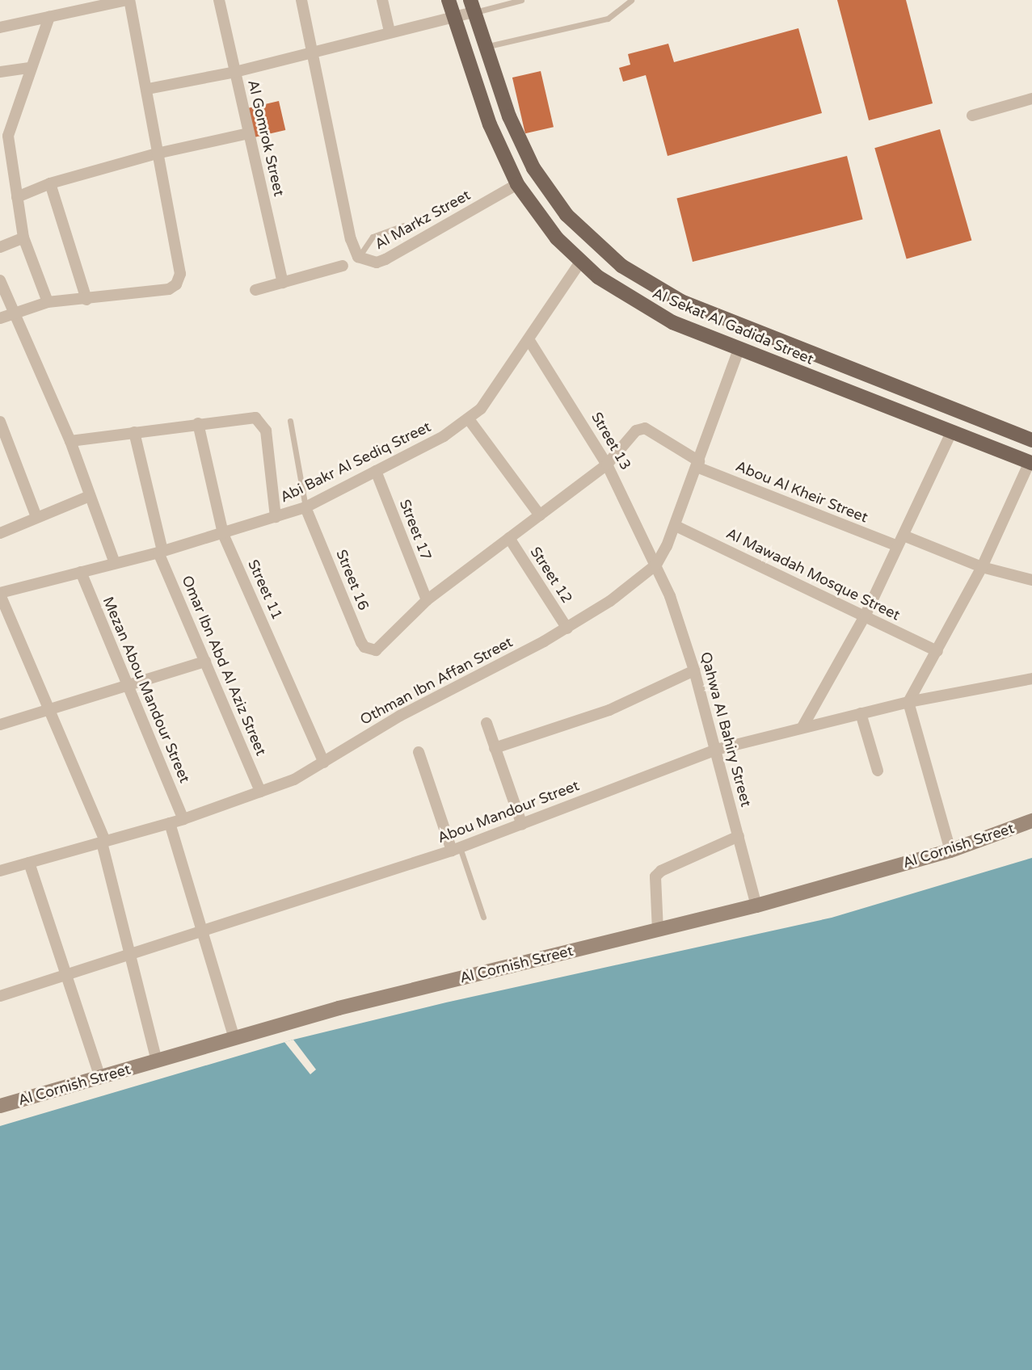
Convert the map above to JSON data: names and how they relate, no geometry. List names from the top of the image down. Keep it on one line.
{"streets":{"main road":["Al Sekat Al Gadida Street","Al Cornish Street"],"street":["Al Gomrok Street","Al Markz Street","Street 13","Abi Bakr Al Sediq Street","Abou Al Kheir Street","Street 17","Al Mawadah Mosque Street","Street 12","Street 16","Street 11","Omar Ibn Abd Al Aziz Street","Othman Ibn Affan Street","Mezan Abou Mandour Street","Qahwa Al Bahiry Street","Abou Mandour Street"]},"crossings":[["Al Markz Street","Al Sekat Al Gadida Street"],["Al Sekat Al Gadida Street","Abi Bakr Al Sediq Street"],["Al Sekat Al Gadida Street","Othman Ibn Affan Street"],["Street 13","Abi Bakr Al Sediq Street"],["Street 13","Abou Al Kheir Street"],["Street 13","Othman Ibn Affan Street"],["Street 13","Qahwa Al Bahiry Street"],["Abi Bakr Al Sediq Street","Street 17"],["Abi Bakr Al Sediq Street","Street 16"],["Abi Bakr Al Sediq Street","Street 11"],["Abi Bakr Al Sediq Street","Omar Ibn Abd Al Aziz Street"],["Abi Bakr Al Sediq Street","Mezan Abou Mandour Street"],["Abou Al Kheir Street","Othman Ibn Affan Street"],["Street 17","Street 16"],["Al Mawadah Mosque Street","Othman Ibn Affan Street"],["Street 12","Othman Ibn Affan Street"],["Street 11","Othman Ibn Affan Street"],["Omar Ibn Abd Al Aziz Street","Othman Ibn Affan Street"],["Othman Ibn Affan Street","Mezan Abou Mandour Street"],["Othman Ibn Affan Street","Qahwa Al Bahiry Street"],["Qahwa Al Bahiry Street","Abou Mandour Street"],["Qahwa Al Bahiry Street","Al Cornish Street"]]}
